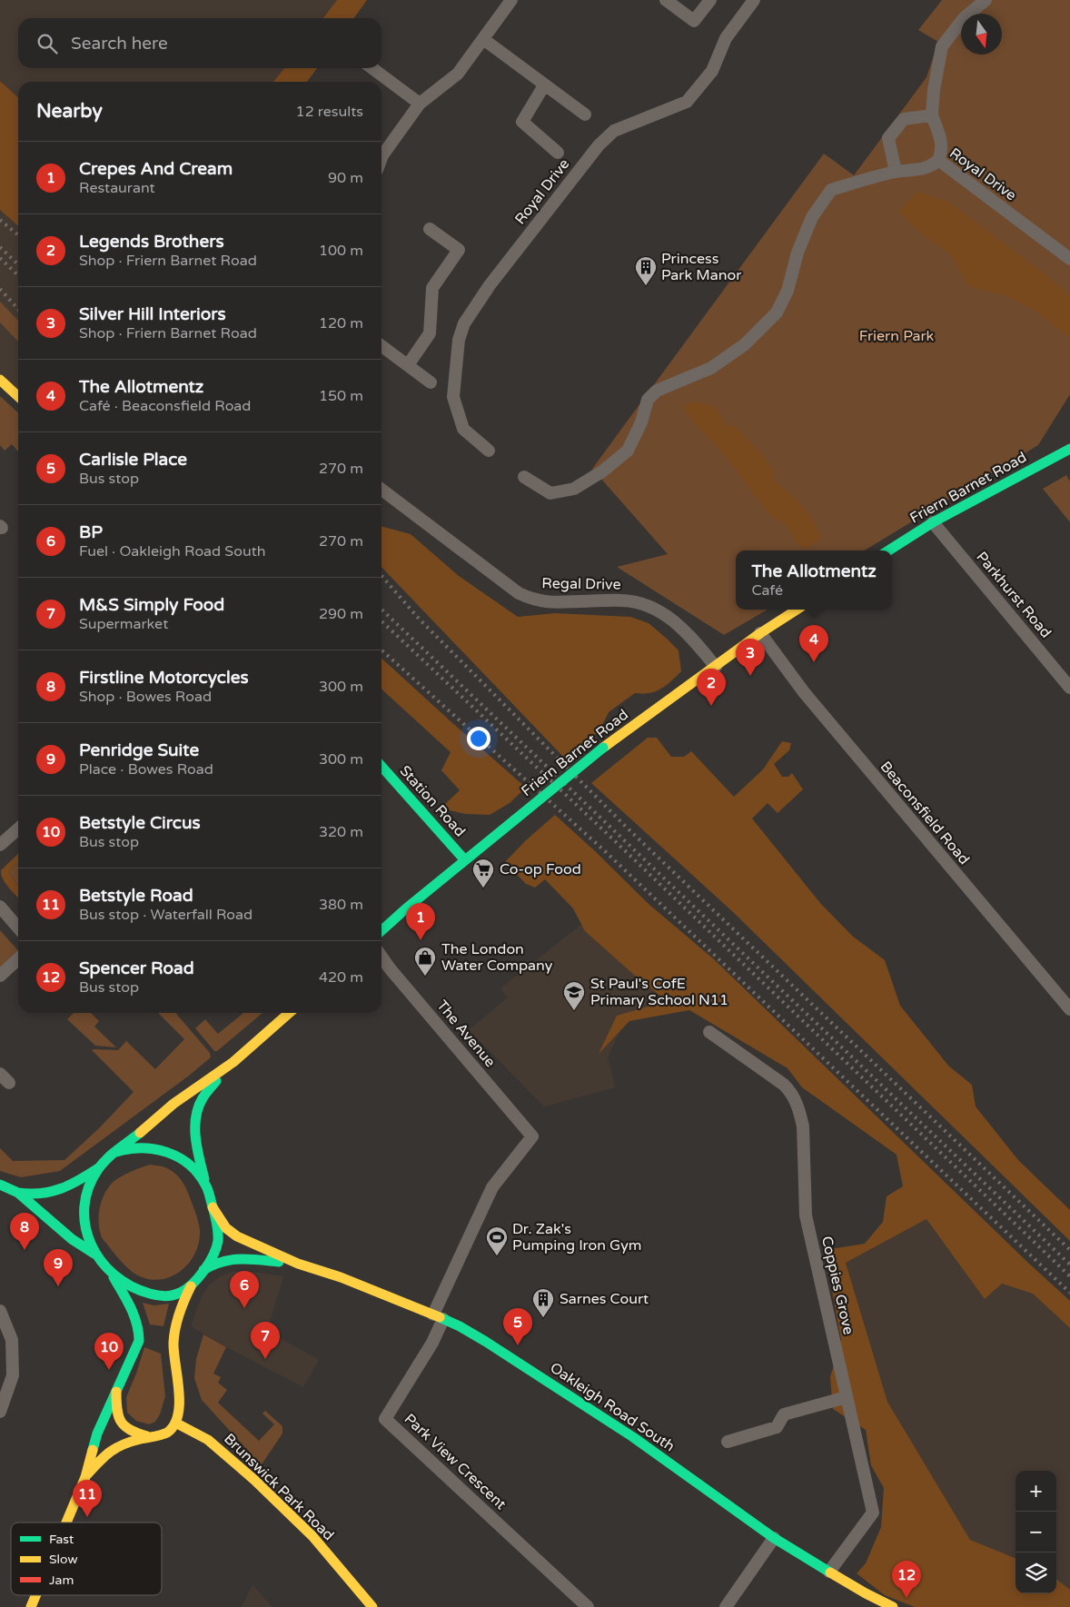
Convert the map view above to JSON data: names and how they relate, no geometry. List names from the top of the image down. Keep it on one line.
{"streets":{"main road":["Friern Barnet Road","Station Road","Oakleigh Road South","Brunswick Park Road"],"street":["Royal Drive","Regal Drive","Parkhurst Road","Beaconsfield Road","The Avenue","Coppies Grove","Park View Crescent"]},"crossings":[["Friern Barnet Road","Regal Drive"],["Friern Barnet Road","Parkhurst Road"],["Friern Barnet Road","Station Road"],["Friern Barnet Road","Beaconsfield Road"],["The Avenue","Oakleigh Road South"],["The Avenue","Park View Crescent"],["Coppies Grove","Oakleigh Road South"],["Oakleigh Road South","Park View Crescent"]],"parks":["Friern Park"],"places":{"building":["Princess Park Manor","Sarnes Court"],"supermarket":["Co-op Food"],"shop":["The London Water Company"],"school or university":["St Paul's CofE Primary School N11"],"sports":["Dr. Zak's Pumping Iron Gym"]},"legend":["Fast","Slow","Jam"],"north":"bottom","page":{"search":"Search here","heading":["Nearby","12 results"],"list":[{"mark":"1","name":"Crepes And Cream","note":"Restaurant","value":"90 m"},{"mark":"2","name":"Legends Brothers","note":"Shop · Friern Barnet Road","value":"100 m"},{"mark":"3","name":"Silver Hill Interiors","note":"Shop · Friern Barnet Road","value":"120 m"},{"mark":"4","name":"The Allotmentz","note":"Café · Beaconsfield Road","value":"150 m"},{"mark":"5","name":"Carlisle Place","note":"Bus stop","value":"270 m"},{"mark":"6","name":"BP","note":"Fuel · Oakleigh Road South","value":"270 m"},{"mark":"7","name":"M&S Simply Food","note":"Supermarket","value":"290 m"},{"mark":"8","name":"Firstline Motorcycles","note":"Shop · Bowes Road","value":"300 m"},{"mark":"9","name":"Penridge Suite","note":"Place · Bowes Road","value":"300 m"},{"mark":"10","name":"Betstyle Circus","note":"Bus stop","value":"320 m"},{"mark":"11","name":"Betstyle Road","note":"Bus stop · Waterfall Road","value":"380 m"},{"mark":"12","name":"Spencer Road","note":"Bus stop","value":"420 m"}],"popup":["The Allotmentz","Café"],"pins":["4","3","2","1","8","9","6","5","7","10","11","12"],"map_buttons":["+","−"]}}
